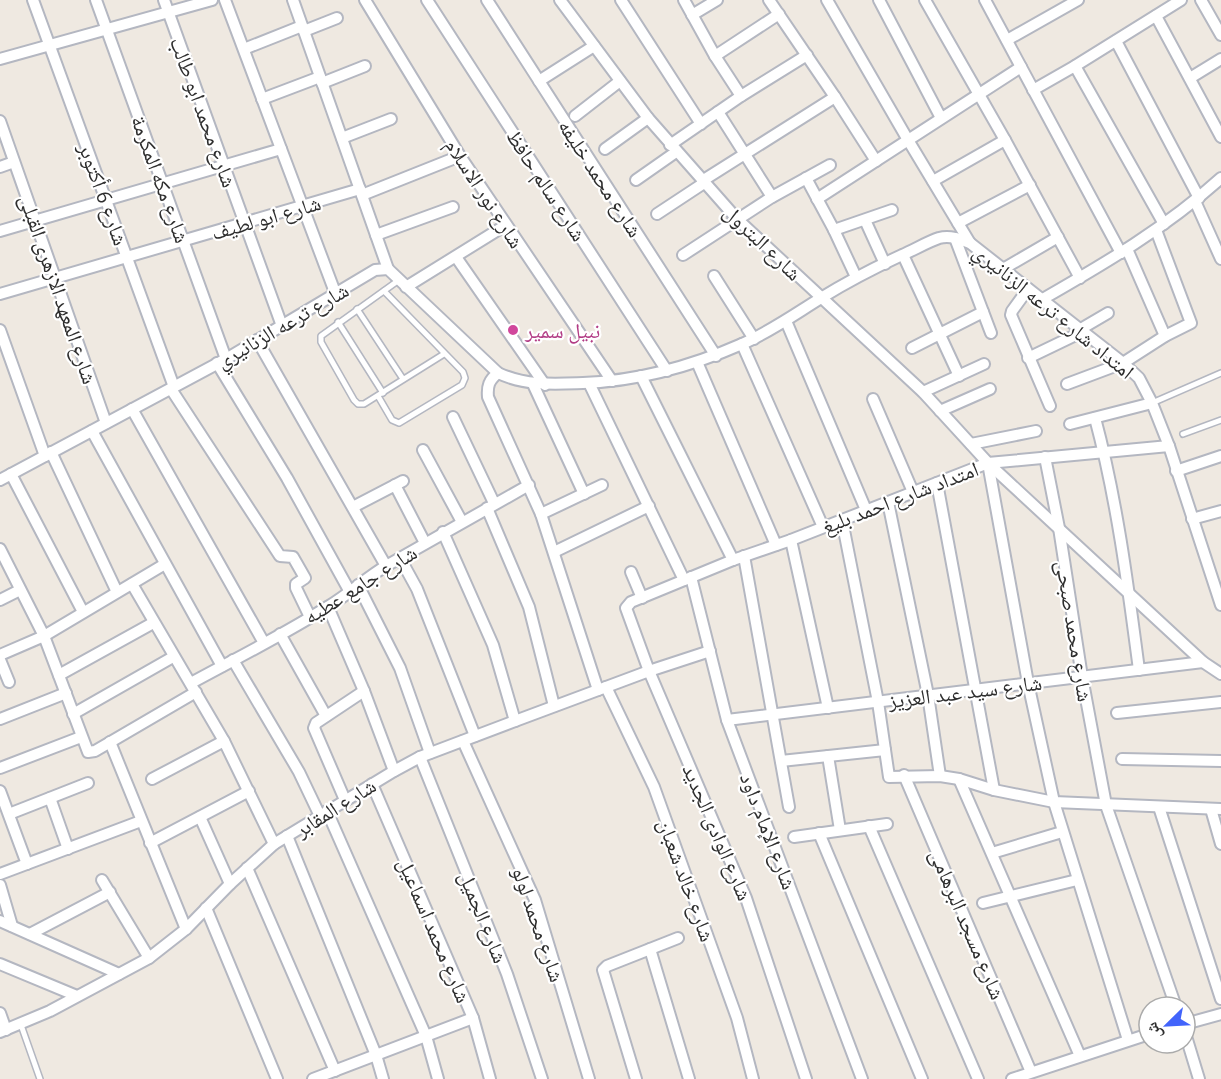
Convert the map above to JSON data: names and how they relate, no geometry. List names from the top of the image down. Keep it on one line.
{"streets":{"street":["شارع محمد ابو طالب","شارع محمد خليفه","شارع مكه المكرمة","شارع سالم حافظ","شارع نور الاسلام","شارع 6 أكتوبر","شارع ابو لطيف","شارع البترول","شارع المعهد الازهرى القبلى","امتداد شارع ترعه الزنانيري","شارع ترعه الزنانيري","امتداد شارع احمد بليغ","شارع جامع عطيه","شارع محمد صبحى","شارع سيد عبد العزيز","شارع المقابر","شارع الإمام داود","شارع الوادى الجديد","شارع خالد شعبان","شارع الجميل","شارع محمد لولو","شارع مسجد البرهامى","شارع محمد اسماعيل"]},"crossings":[["شارع محمد ابو طالب","شارع ابو لطيف"],["شارع محمد ابو طالب","شارع ترعه الزنانيري"],["شارع محمد خليفه","امتداد شارع ترعه الزنانيري"],["شارع مكه المكرمة","شارع ابو لطيف"],["شارع مكه المكرمة","شارع ترعه الزنانيري"],["شارع مكه المكرمة","شارع جامع عطيه"],["شارع مكه المكرمة","شارع الجميل"],["شارع سالم حافظ","امتداد شارع ترعه الزنانيري"],["شارع نور الاسلام","شارع ابو لطيف"],["شارع نور الاسلام","امتداد شارع ترعه الزنانيري"],["شارع 6 أكتوبر","شارع ابو لطيف"],["شارع 6 أكتوبر","شارع ترعه الزنانيري"],["شارع 6 أكتوبر","شارع جامع عطيه"],["شارع ابو لطيف","شارع المعهد الازهرى القبلى"],["شارع البترول","امتداد شارع ترعه الزنانيري"],["شارع البترول","امتداد شارع احمد بليغ"],["شارع البترول","شارع محمد صبحى"],["شارع البترول","شارع سيد عبد العزيز"],["شارع المعهد الازهرى القبلى","شارع ترعه الزنانيري"],["امتداد شارع ترعه الزنانيري","امتداد شارع احمد بليغ"],["امتداد شارع ترعه الزنانيري","شارع الإمام داود"],["امتداد شارع احمد بليغ","شارع محمد صبحى"],["امتداد شارع احمد بليغ","شارع الإمام داود"],["امتداد شارع احمد بليغ","شارع الوادى الجديد"],["شارع جامع عطيه","شارع خالد شعبان"],["شارع جامع عطيه","شارع الجميل"],["شارع محمد صبحى","شارع سيد عبد العزيز"],["شارع سيد عبد العزيز","شارع الإمام داود"],["شارع المقابر","شارع الإمام داود"],["شارع المقابر","شارع الوادى الجديد"],["شارع المقابر","شارع خالد شعبان"],["شارع المقابر","شارع الجميل"],["شارع المقابر","شارع محمد لولو"],["شارع المقابر","شارع محمد اسماعيل"]],"places":["نبيل سمير"],"north":"bottom left"}
